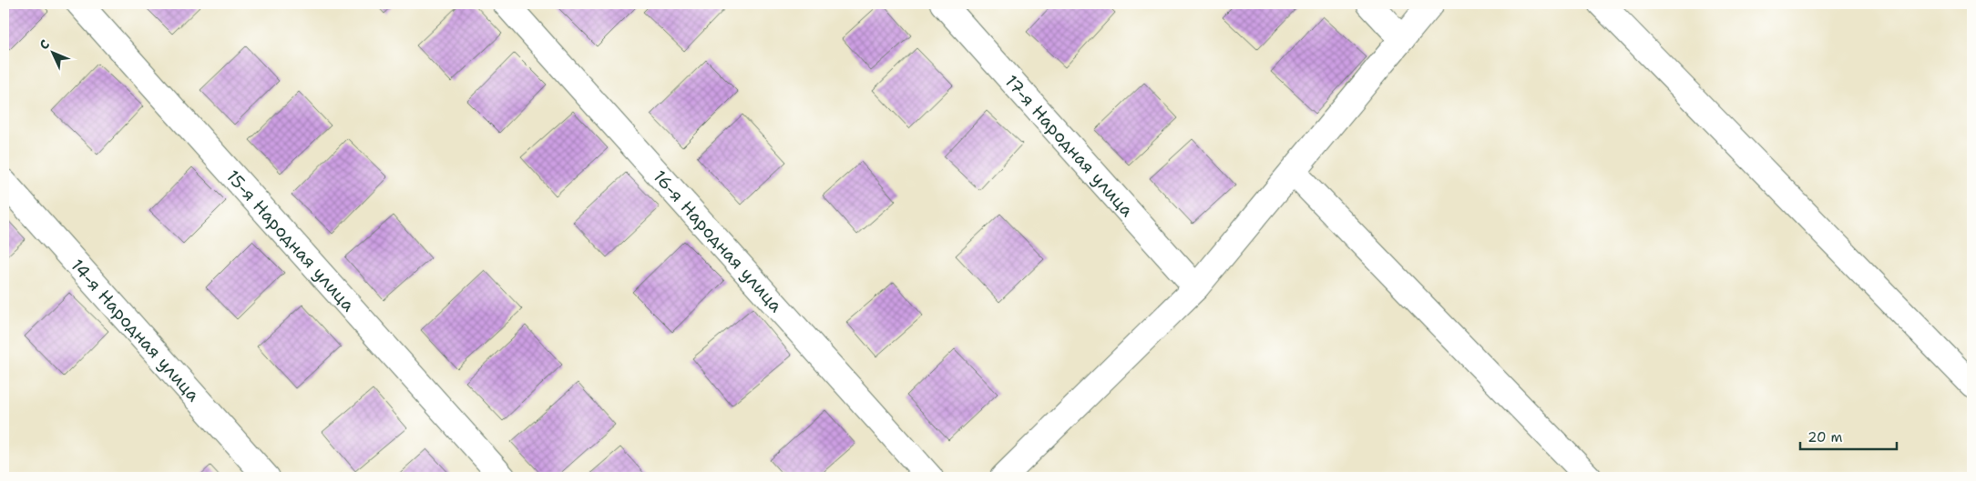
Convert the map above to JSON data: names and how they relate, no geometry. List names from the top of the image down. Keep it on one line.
{"streets":{"street":["17-я Народная улица","15-я Народная улица","16-я Народная улица","14-я Народная улица"]},"scale_bar":"20 m","north":"top left"}
